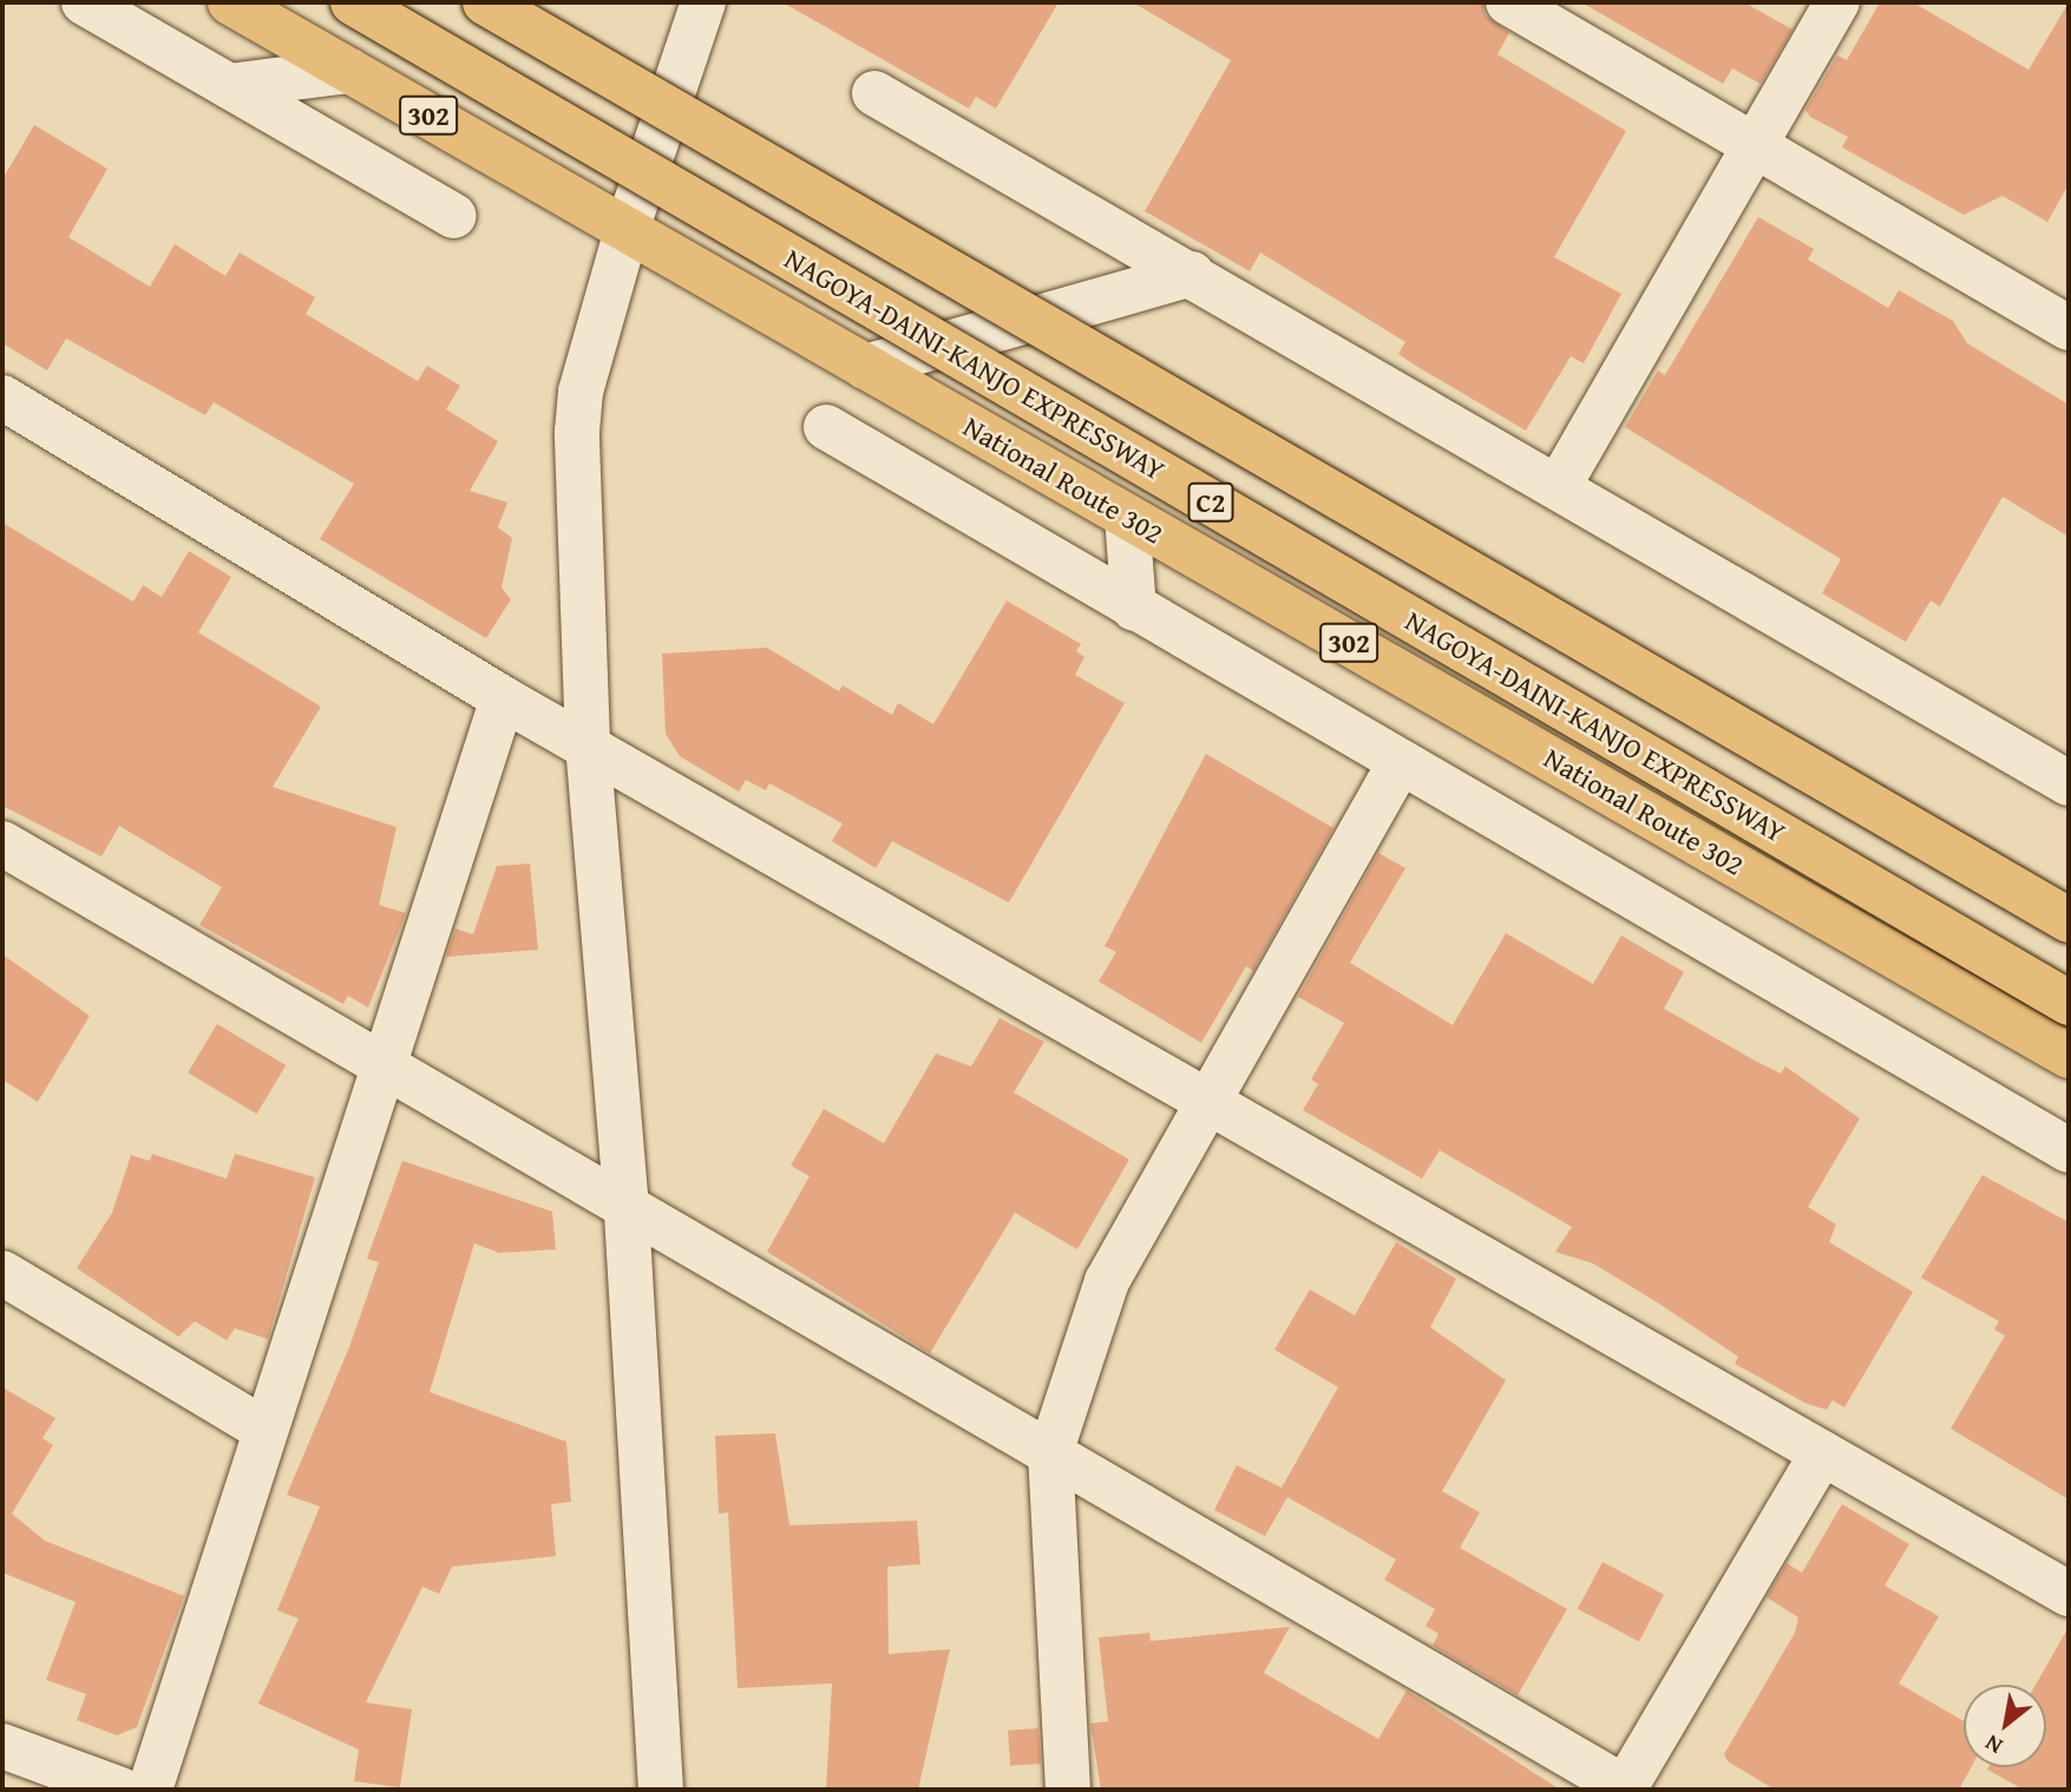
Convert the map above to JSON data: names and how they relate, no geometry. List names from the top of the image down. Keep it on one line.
{"streets":{"highway":["302","NAGOYA-DAINI-KANJO EXPRESSWAY","National Route 302","C2"]},"north":"bottom left"}
